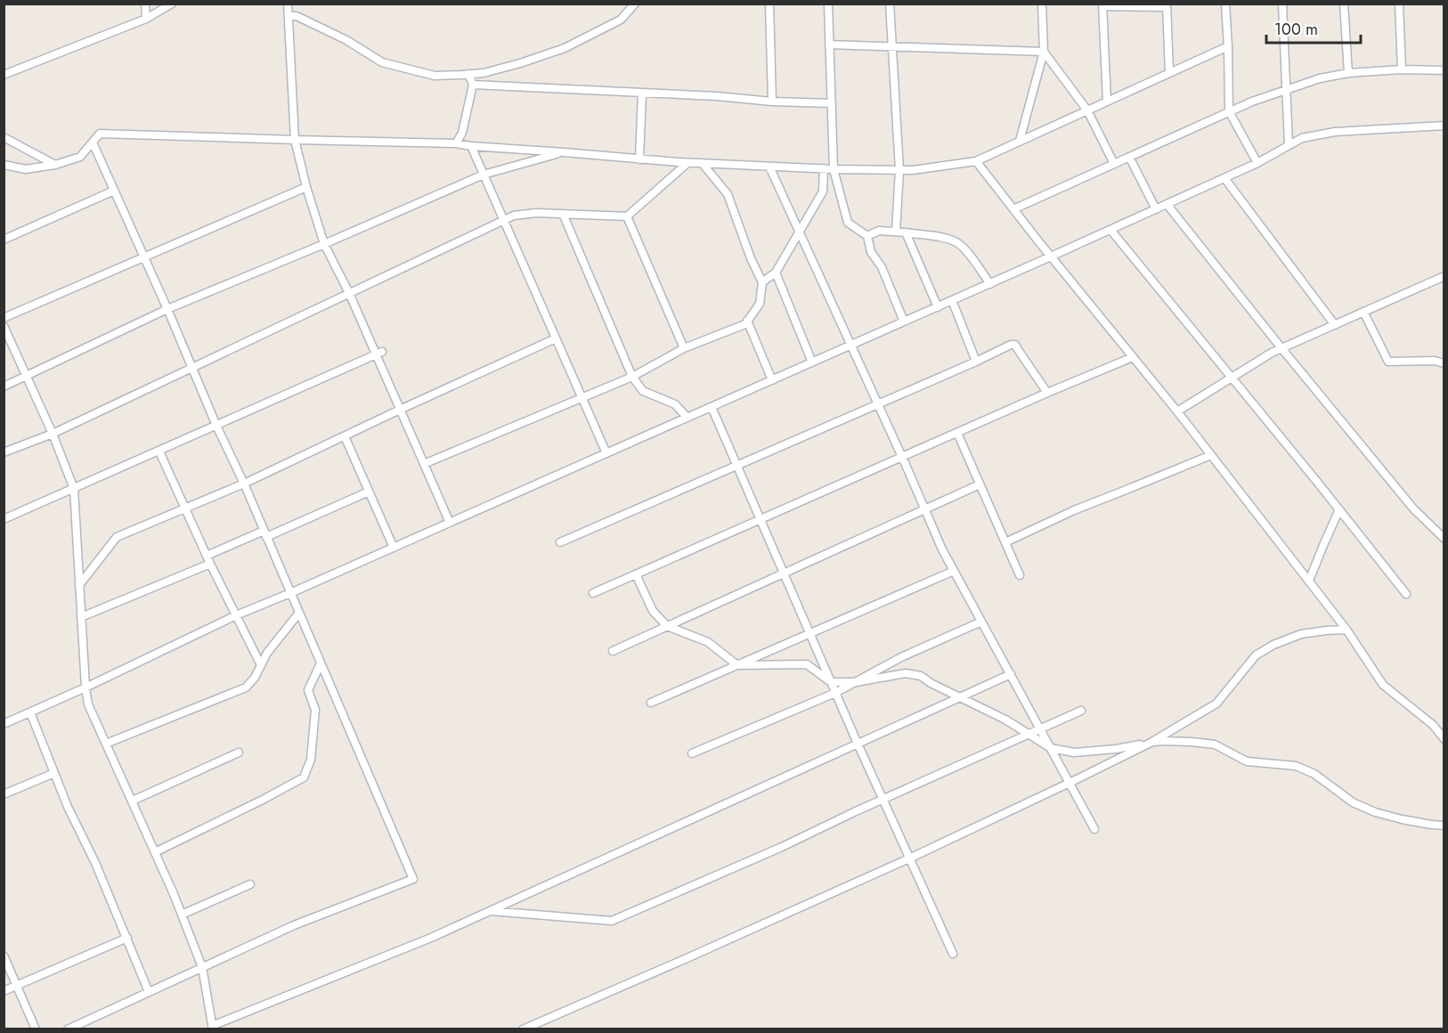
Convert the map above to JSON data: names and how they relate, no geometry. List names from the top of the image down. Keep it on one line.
{"scale_bar":"100 m"}
